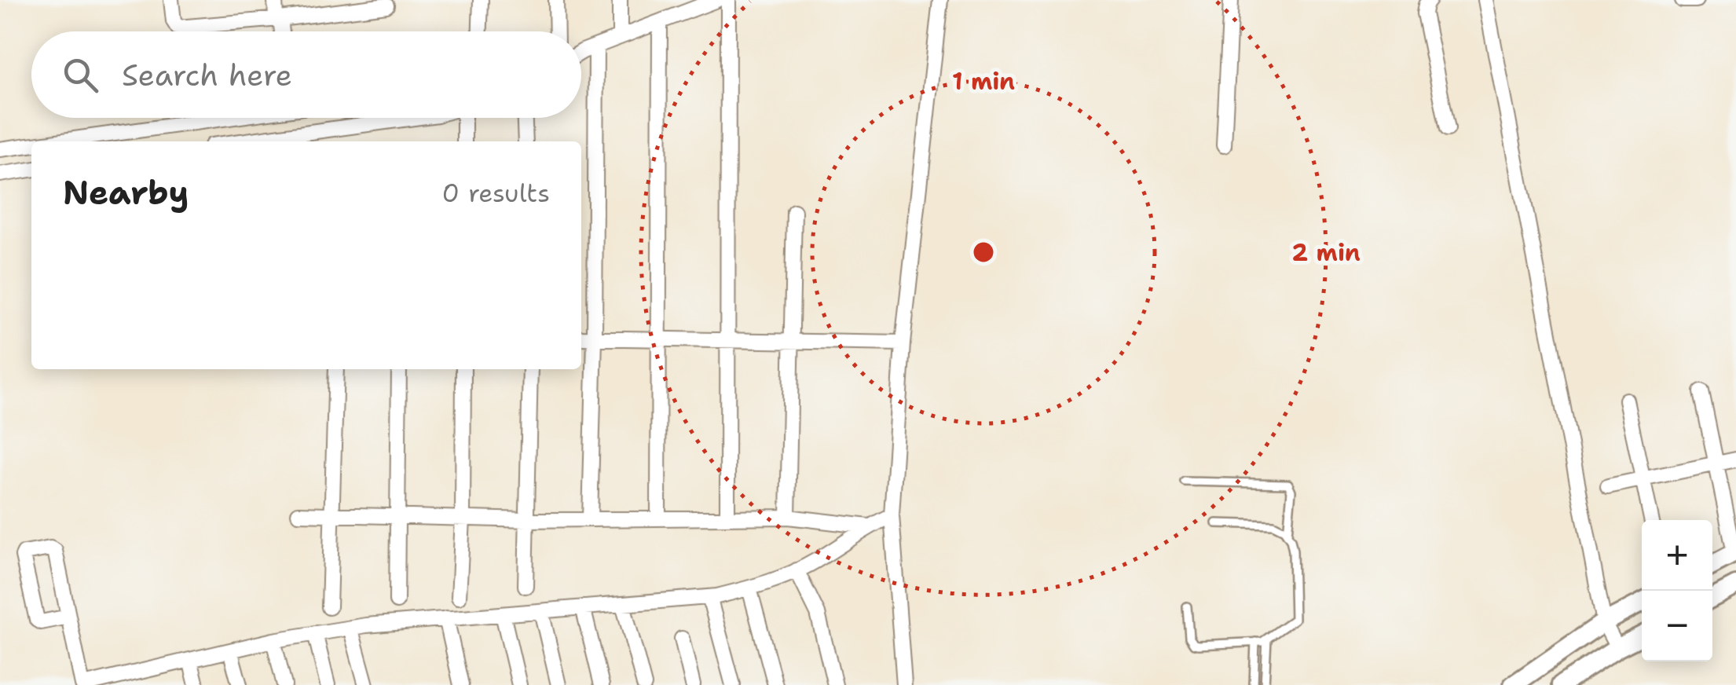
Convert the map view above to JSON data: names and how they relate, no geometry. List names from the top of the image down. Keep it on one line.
{"page":{"search":"Search here","heading":["Nearby","0 results"],"map_buttons":["+","−"]},"rings":["1 min","2 min"]}
